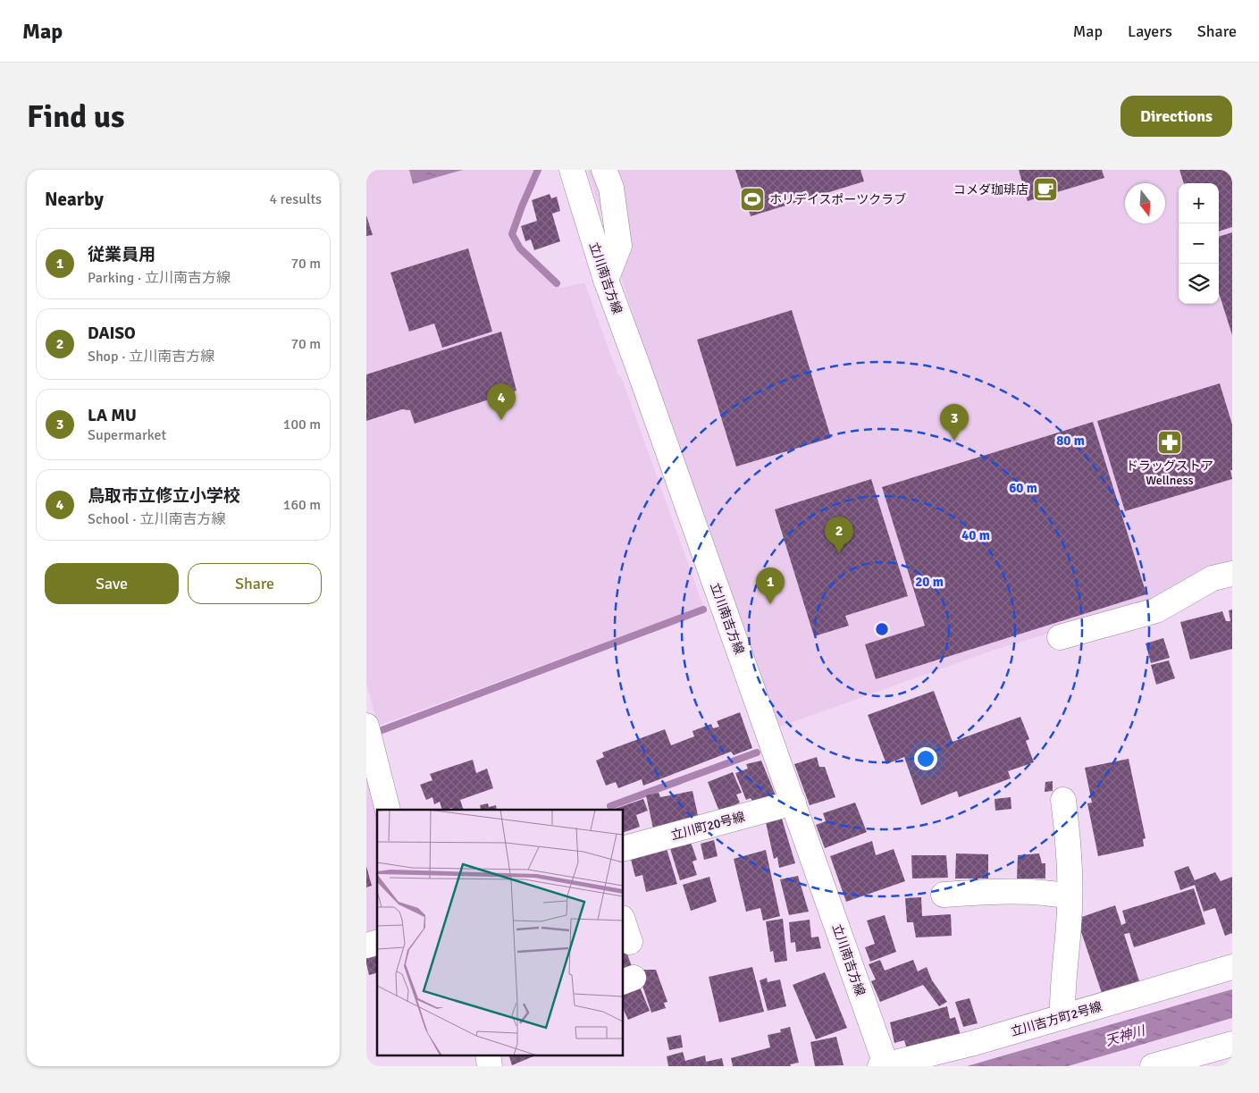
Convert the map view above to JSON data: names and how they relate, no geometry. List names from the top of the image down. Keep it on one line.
{"streets":{"street":["立川南吉方線","立川町20号線","立川吉方町2号線"]},"crossings":[["立川南吉方線","立川町20号線"],["立川南吉方線","立川吉方町2号線"]],"water":["天神川"],"places":{"cafe":["コメダ珈琲店"],"sports":["ホリデイスポーツクラブ"],"pharmacy":["ドラッグストア Wellness"]},"north":"bottom","page":{"header":"Map","nav":["Map","Layers","Share"],"buttons":["Directions",["Save","Share"]],"title":"Find us","heading":["Nearby","4 results"],"map_buttons":["+","−"],"list":[{"mark":"1","name":"従業員用","note":"Parking · 立川南吉方線","value":"70 m"},{"mark":"2","name":"DAISO","note":"Shop · 立川南吉方線","value":"70 m"},{"mark":"3","name":"LA MU","note":"Supermarket","value":"100 m"},{"mark":"4","name":"鳥取市立修立小学校","note":"School · 立川南吉方線","value":"160 m"}],"pins":["4","3","2","1"]},"rings":["80 m","60 m","40 m","20 m"]}
